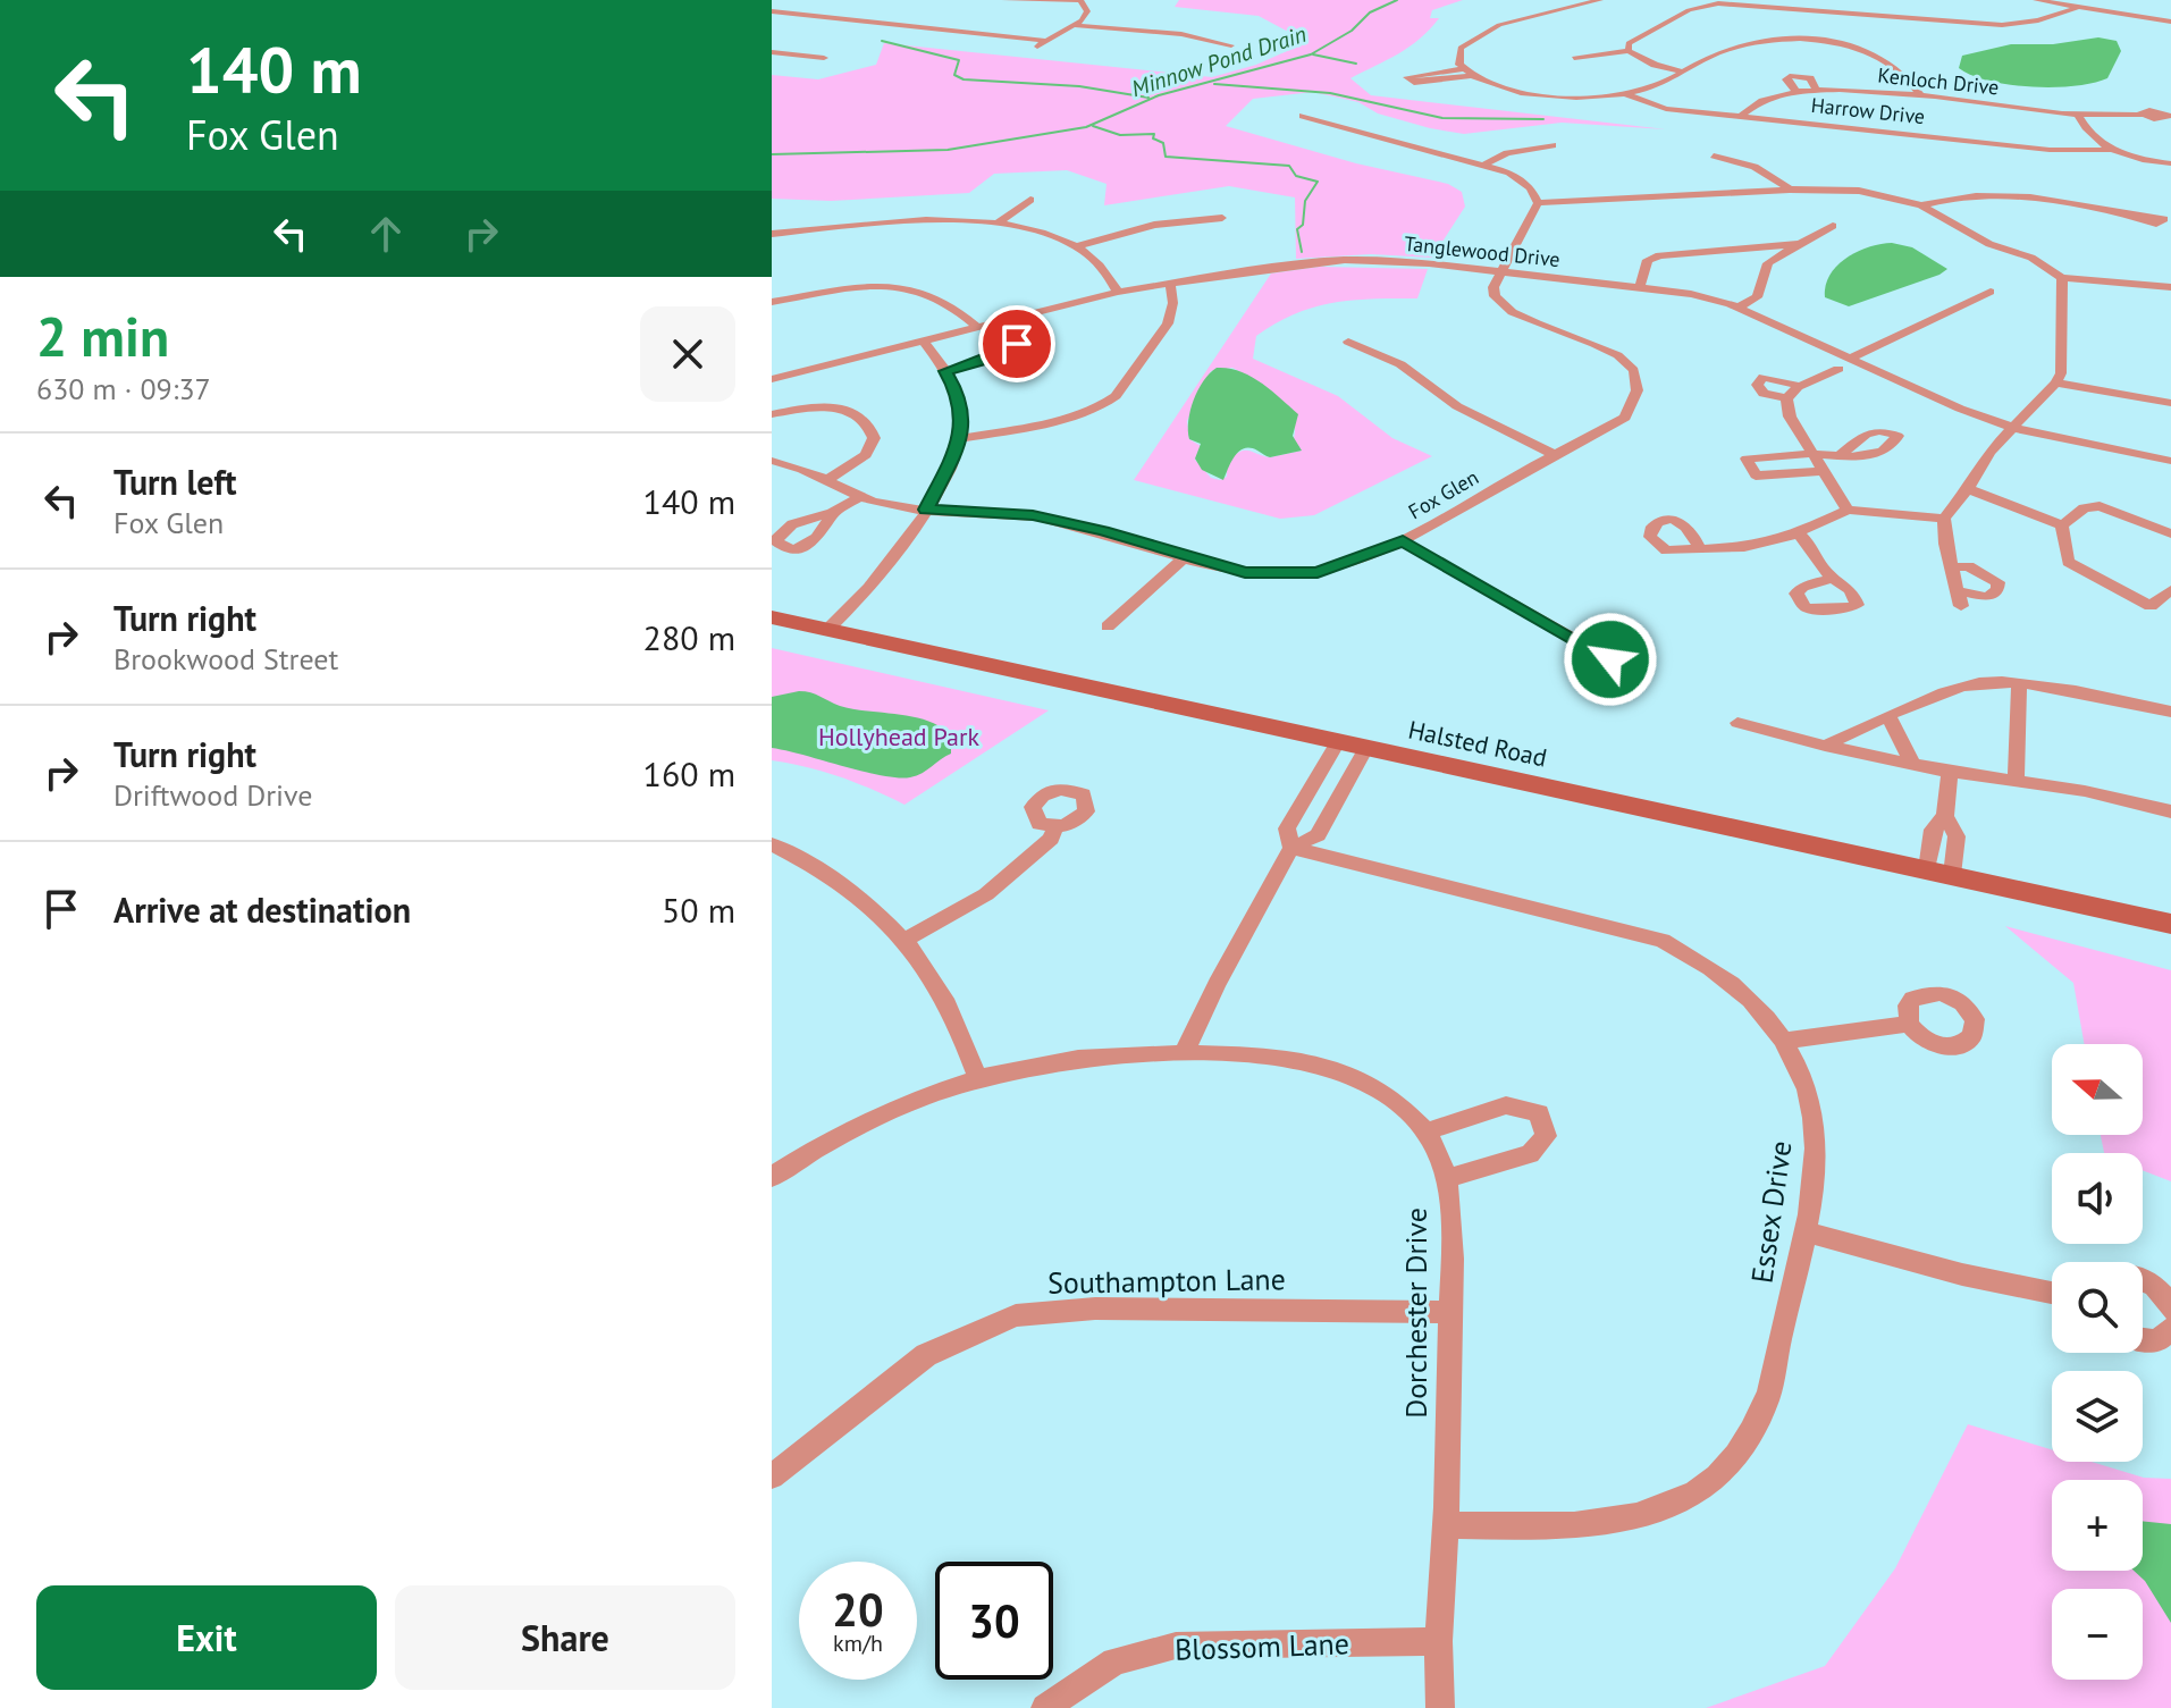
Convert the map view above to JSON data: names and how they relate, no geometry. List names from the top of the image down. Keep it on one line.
{"streets":{"street":["Kenloch Drive","Harrow Drive","Tanglewood Drive","Fox Glen","Halsted Road","Essex Drive","Southampton Lane","Dorchester Drive","Blossom Lane"]},"crossings":[["Kenloch Drive","Harrow Drive"],["Tanglewood Drive","Fox Glen"],["Essex Drive","Dorchester Drive"],["Southampton Lane","Dorchester Drive"],["Dorchester Drive","Blossom Lane"]],"water":["Minnow Pond Drain"],"parks":["Hollyhead Park"],"north":"left","page":{"turn":["140 m","Fox Glen"],"heading":["2 min","630 m · 09:37"],"list":[{"name":"Turn left","note":"Fox Glen","value":"140 m"},{"name":"Turn right","note":"Brookwood Street","value":"280 m"},{"name":"Turn right","note":"Driftwood Drive","value":"160 m"},{"name":"Arrive at destination","value":"50 m"}],"map_buttons":["+","−"],"speed":"20 km/h","limit":"30","buttons":["Exit","Share"]}}
